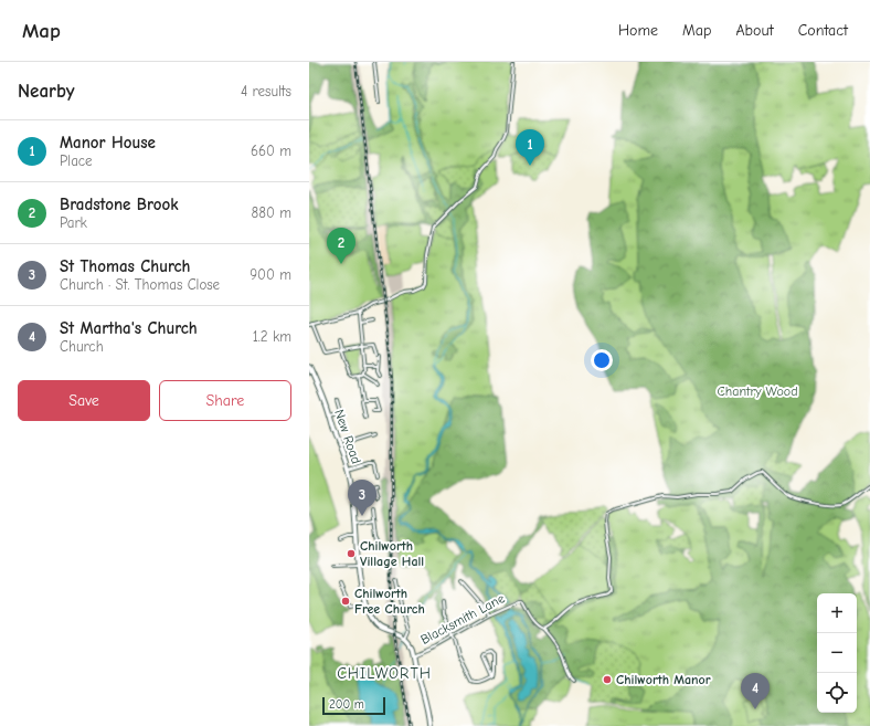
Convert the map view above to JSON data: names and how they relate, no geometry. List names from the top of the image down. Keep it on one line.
{"streets":{"main road":["New Road"],"street":["Blacksmith Lane"]},"districts":["CHILWORTH"],"parks":["Chantry Wood"],"places":["Chilworth Village Hall","Chilworth Free Church","Chilworth Manor"],"scale_bar":"200 m","page":{"header":"Map","nav":["Home","Map","About","Contact"],"heading":["Nearby","4 results"],"list":[{"mark":"1","name":"Manor House","note":"Place","value":"660 m"},{"mark":"2","name":"Bradstone Brook","note":"Park","value":"880 m"},{"mark":"3","name":"St Thomas Church","note":"Church · St. Thomas Close","value":"900 m"},{"mark":"4","name":"St Martha's Church","note":"Church","value":"1.2 km"}],"pins":["1","2","3","4"],"buttons":["Save","Share"],"map_buttons":["+","−"],"scale":"200 m"}}
